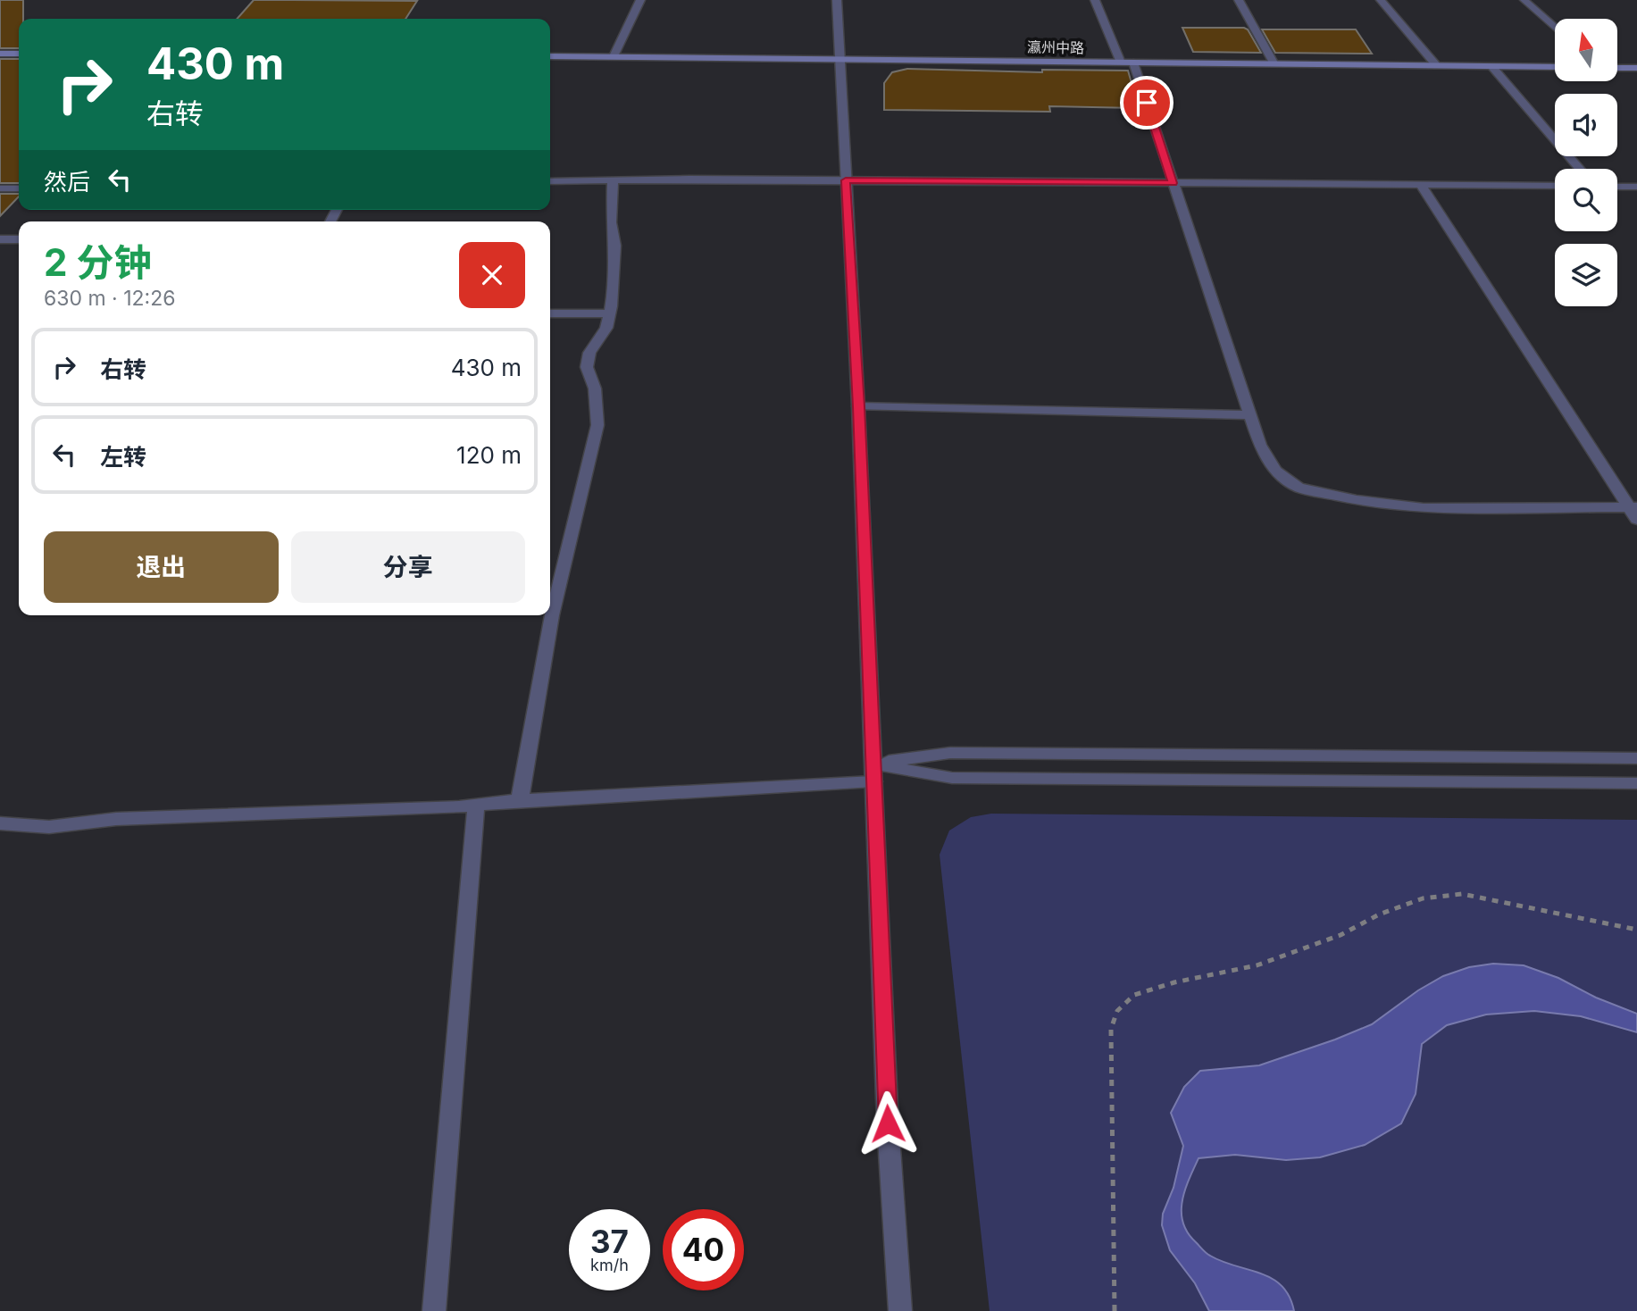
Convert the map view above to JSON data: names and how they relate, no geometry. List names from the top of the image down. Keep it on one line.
{"streets":{"main road":["瀛州中路"]},"north":"top","page":{"turn":["430 m","右转"],"then":"然后","heading":["2 分钟","630 m · 12:26"],"list":[{"name":"右转","value":"430 m"},{"name":"左转","value":"120 m"}],"buttons":["退出","分享"],"speed":"37 km/h","limit":"40"}}
